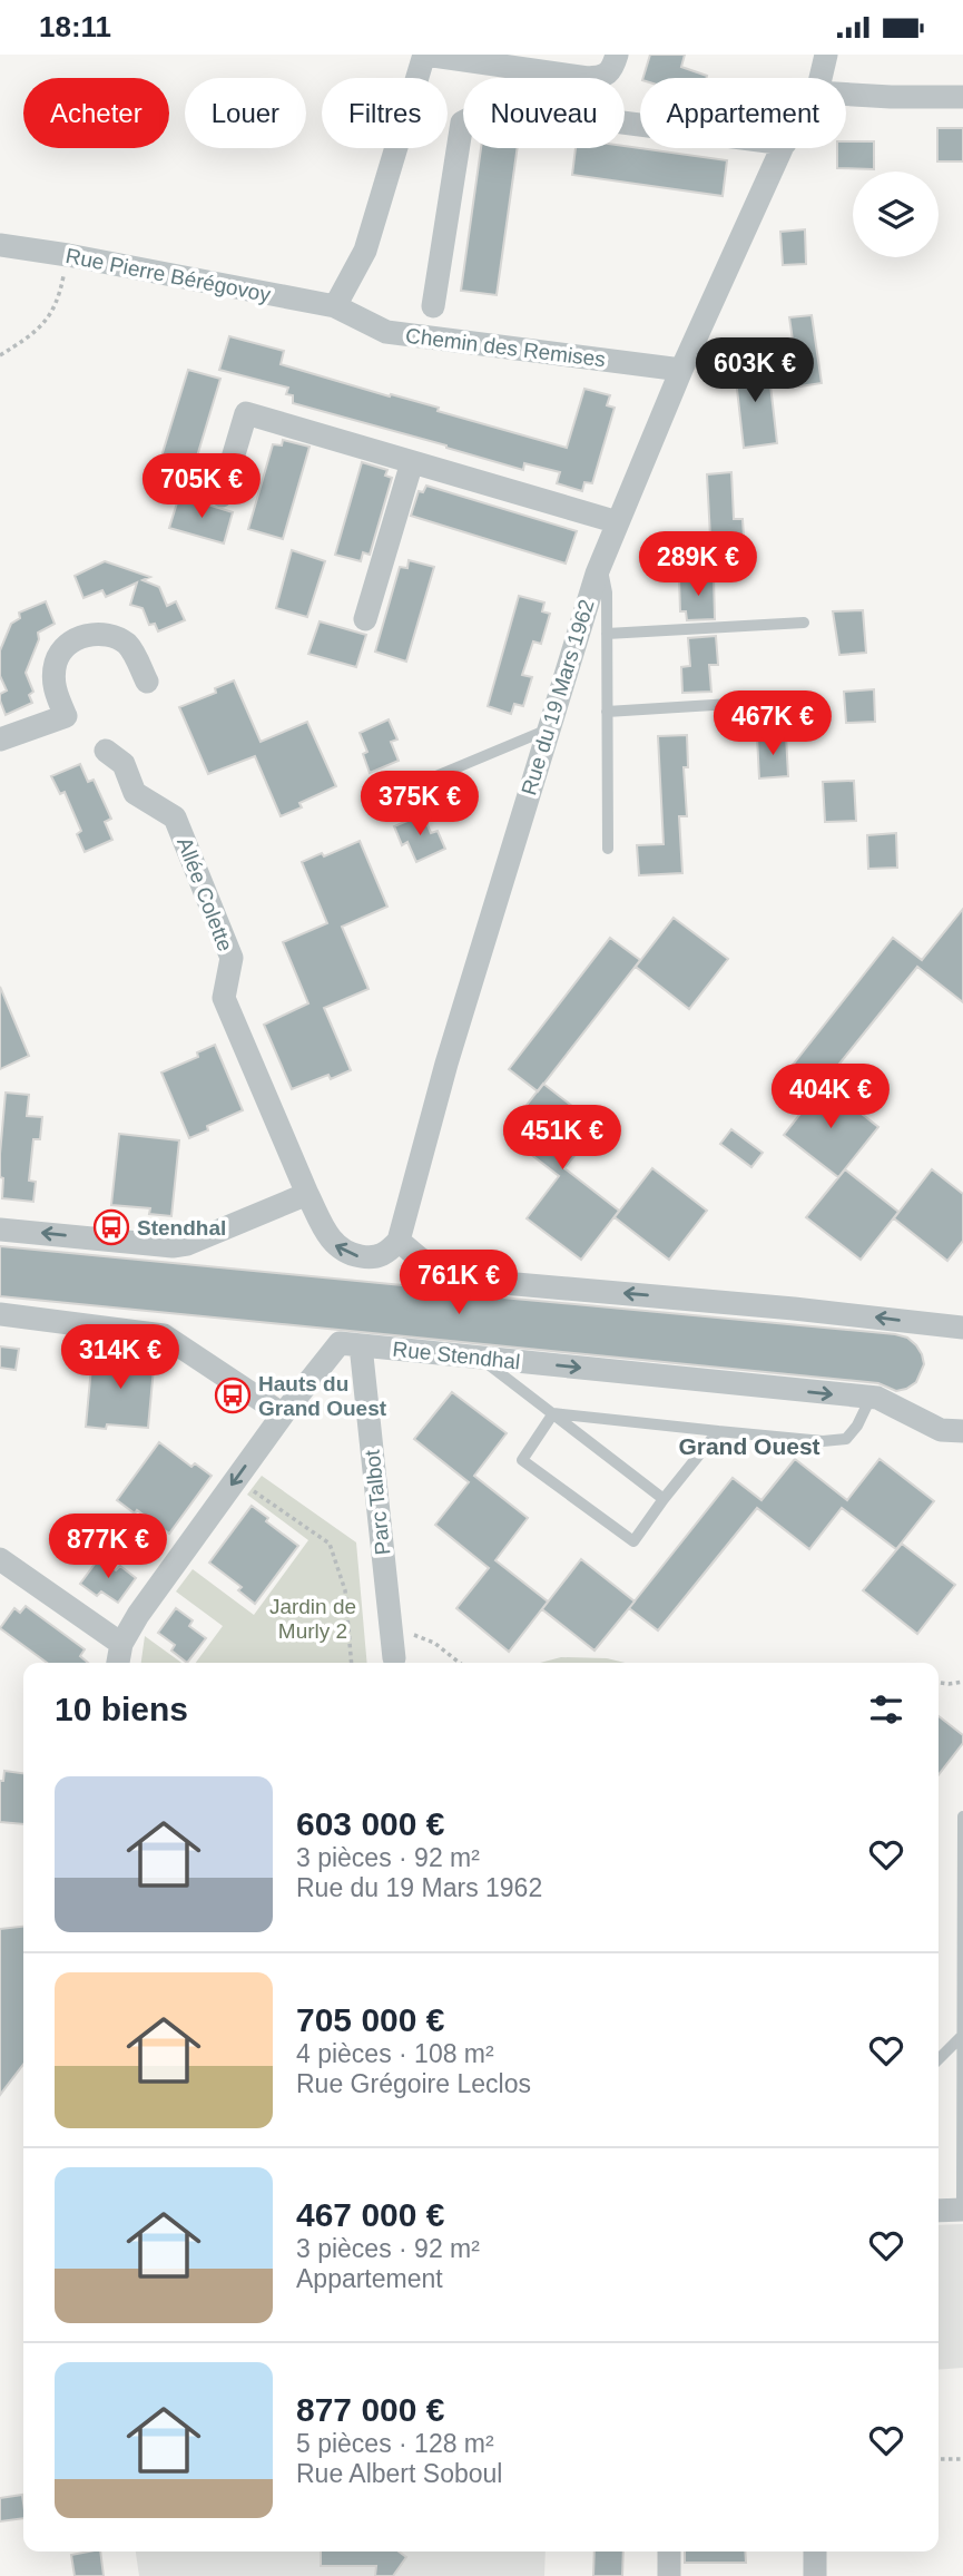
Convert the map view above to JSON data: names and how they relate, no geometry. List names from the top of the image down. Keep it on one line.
{"streets":{"street":["Rue Pierre Bérégovoy","Chemin des Remises","Rue du 19 Mars 1962","Allée Colette","Rue Stendhal","Parc Talbot"]},"crossings":[["Rue Pierre Bérégovoy","Chemin des Remises"],["Chemin des Remises","Rue du 19 Mars 1962"],["Rue Stendhal","Parc Talbot"]],"districts":["Grand Ouest"],"parks":["Jardin de Murly 2"],"places":{"bus stop":["Stendhal","Hauts du Grand Ouest"]},"page":{"status":"18:11","chip":["Acheter","Louer","Filtres","Nouveau","Appartement"],"price":["603K €","705K €","289K €","467K €","375K €","404K €","451K €","761K €","314K €","877K €"],"heading":"10 biens","list":[{"name":"603 000 €","note":"3 pièces · 92 m² · Rue du 19 Mars 1962"},{"name":"705 000 €","note":"4 pièces · 108 m² · Rue Grégoire Leclos"},{"name":"467 000 €","note":"3 pièces · 92 m² · Appartement"},{"name":"877 000 €","note":"5 pièces · 128 m² · Rue Albert Soboul"}]}}
